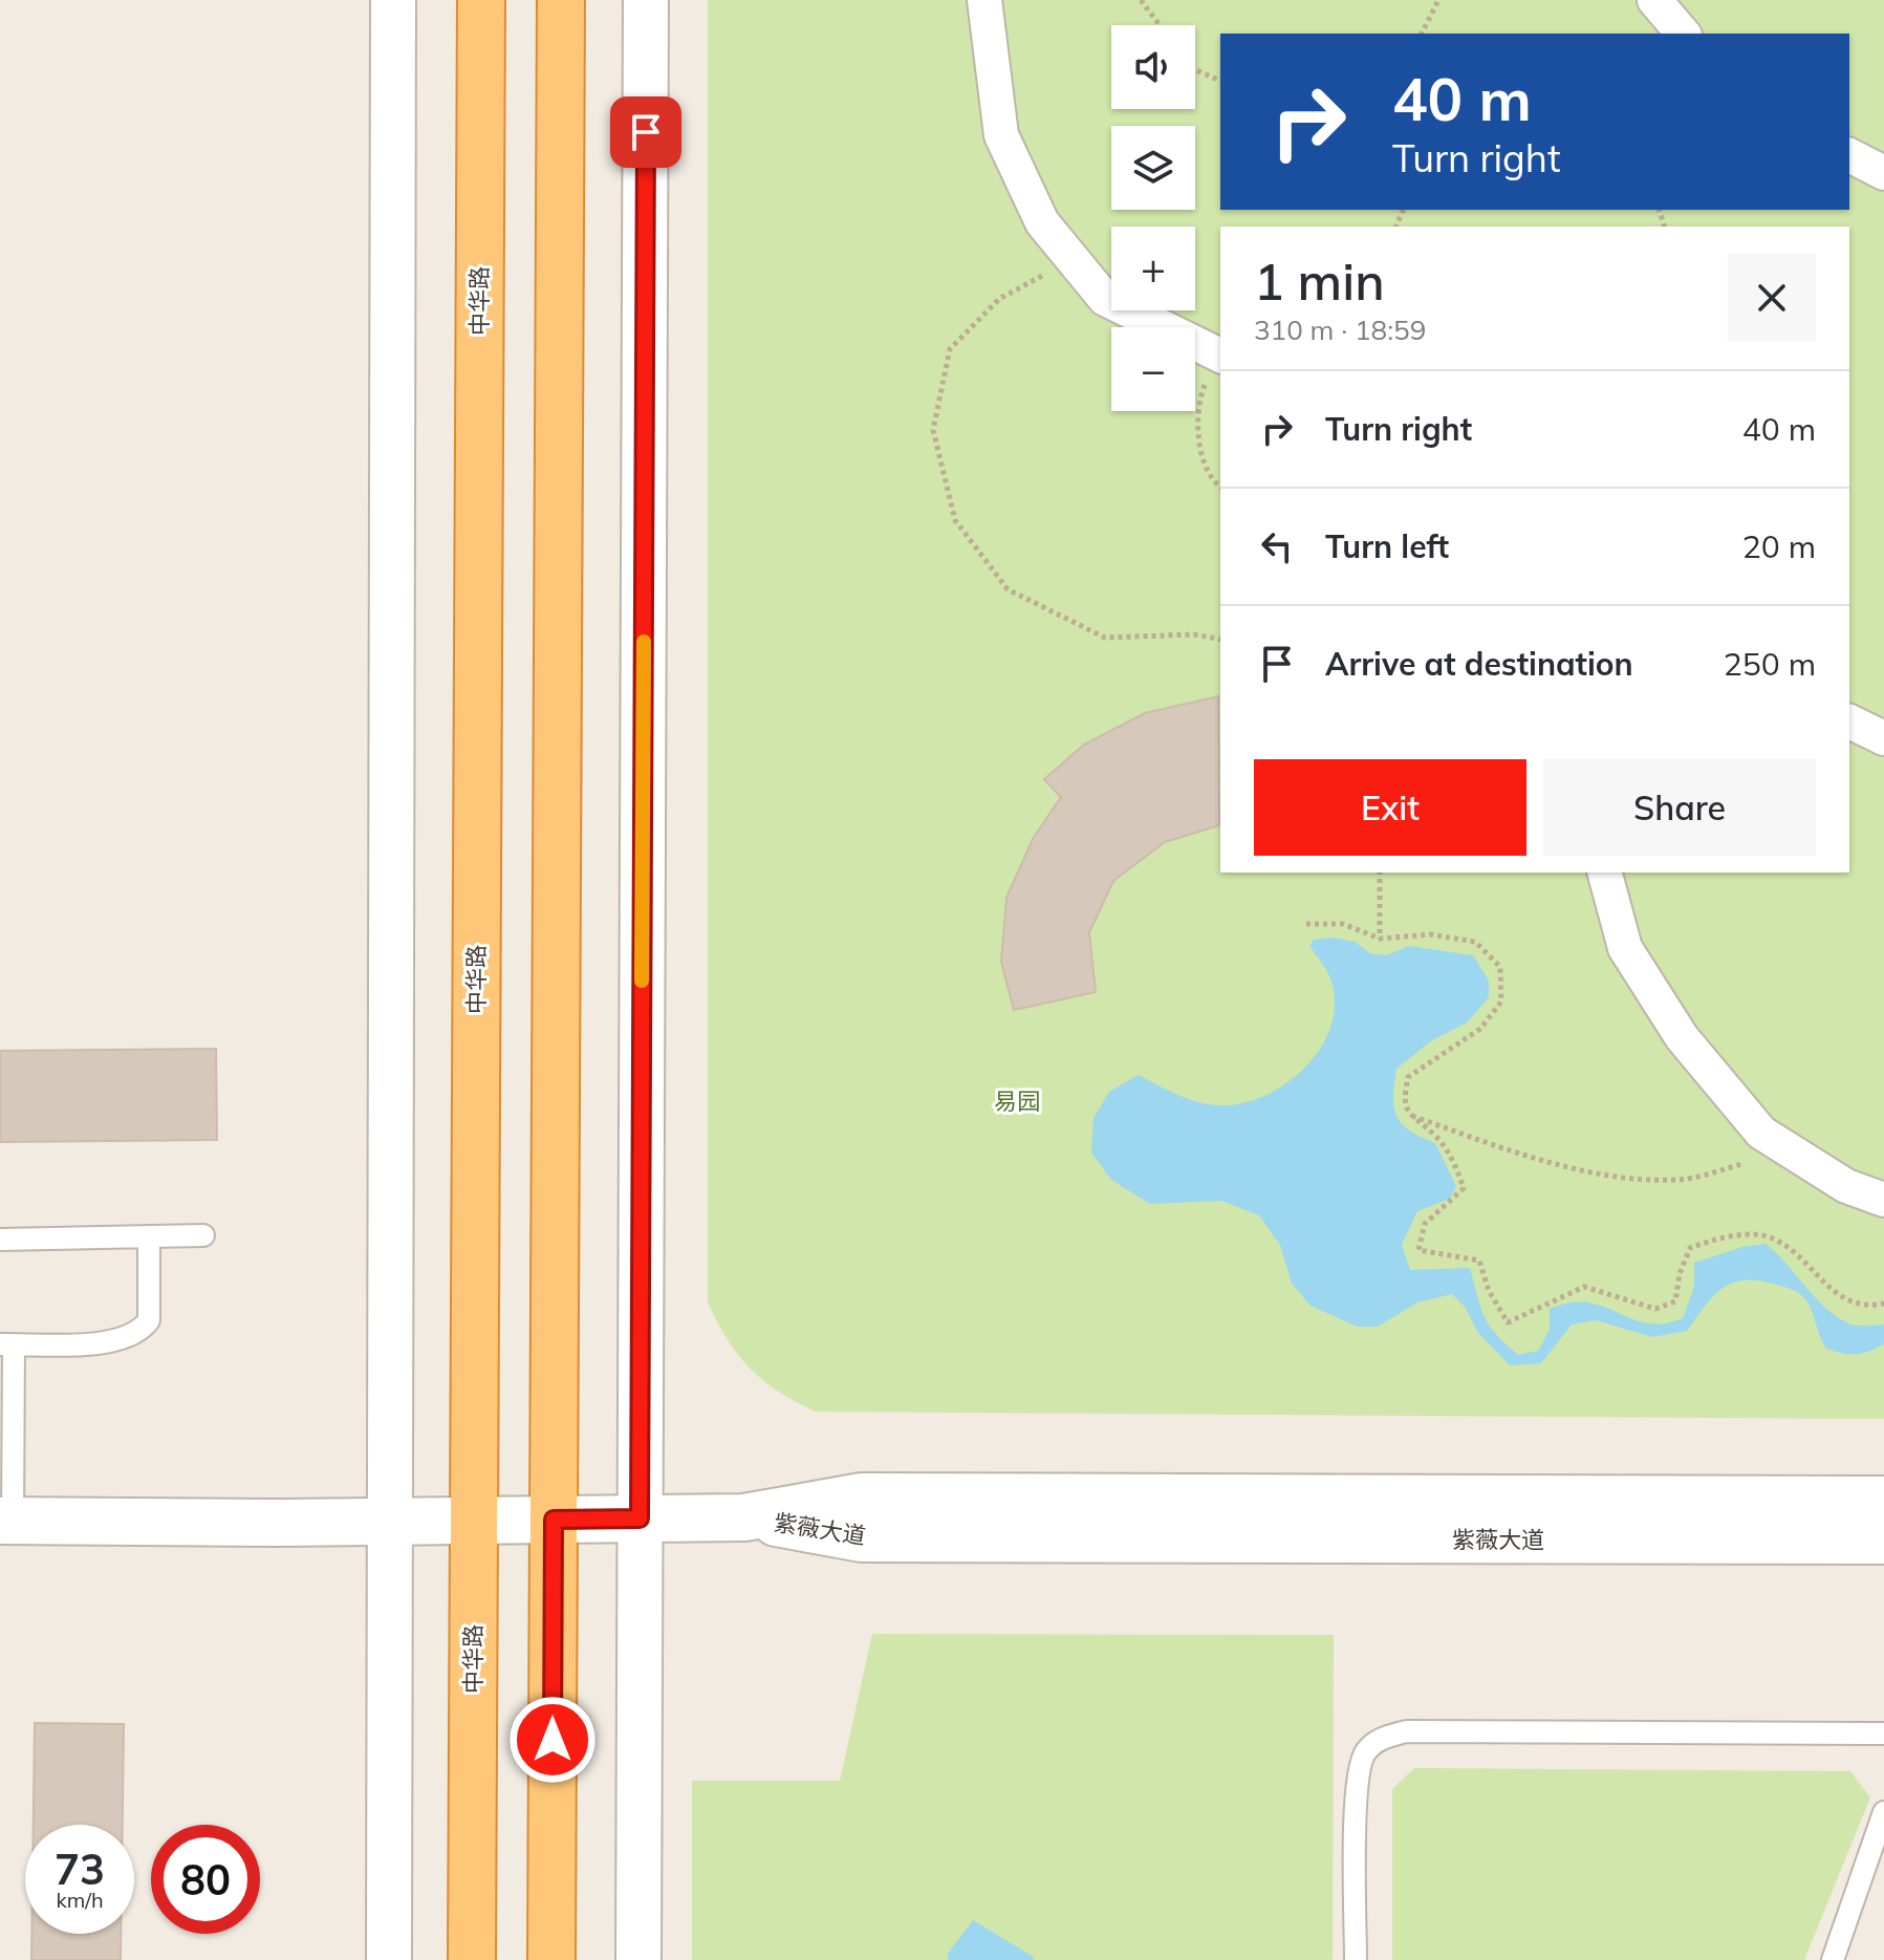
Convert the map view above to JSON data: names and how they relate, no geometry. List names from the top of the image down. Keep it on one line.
{"streets":{"highway":["中华路"],"street":["紫薇大道"]},"parks":["易园"],"page":{"map_buttons":["+","−"],"turn":["40 m","Turn right"],"heading":["1 min","310 m · 18:59"],"list":[{"name":"Turn right","value":"40 m"},{"name":"Turn left","value":"20 m"},{"name":"Arrive at destination","value":"250 m"}],"buttons":["Exit","Share"],"speed":"73 km/h","limit":"80"}}
